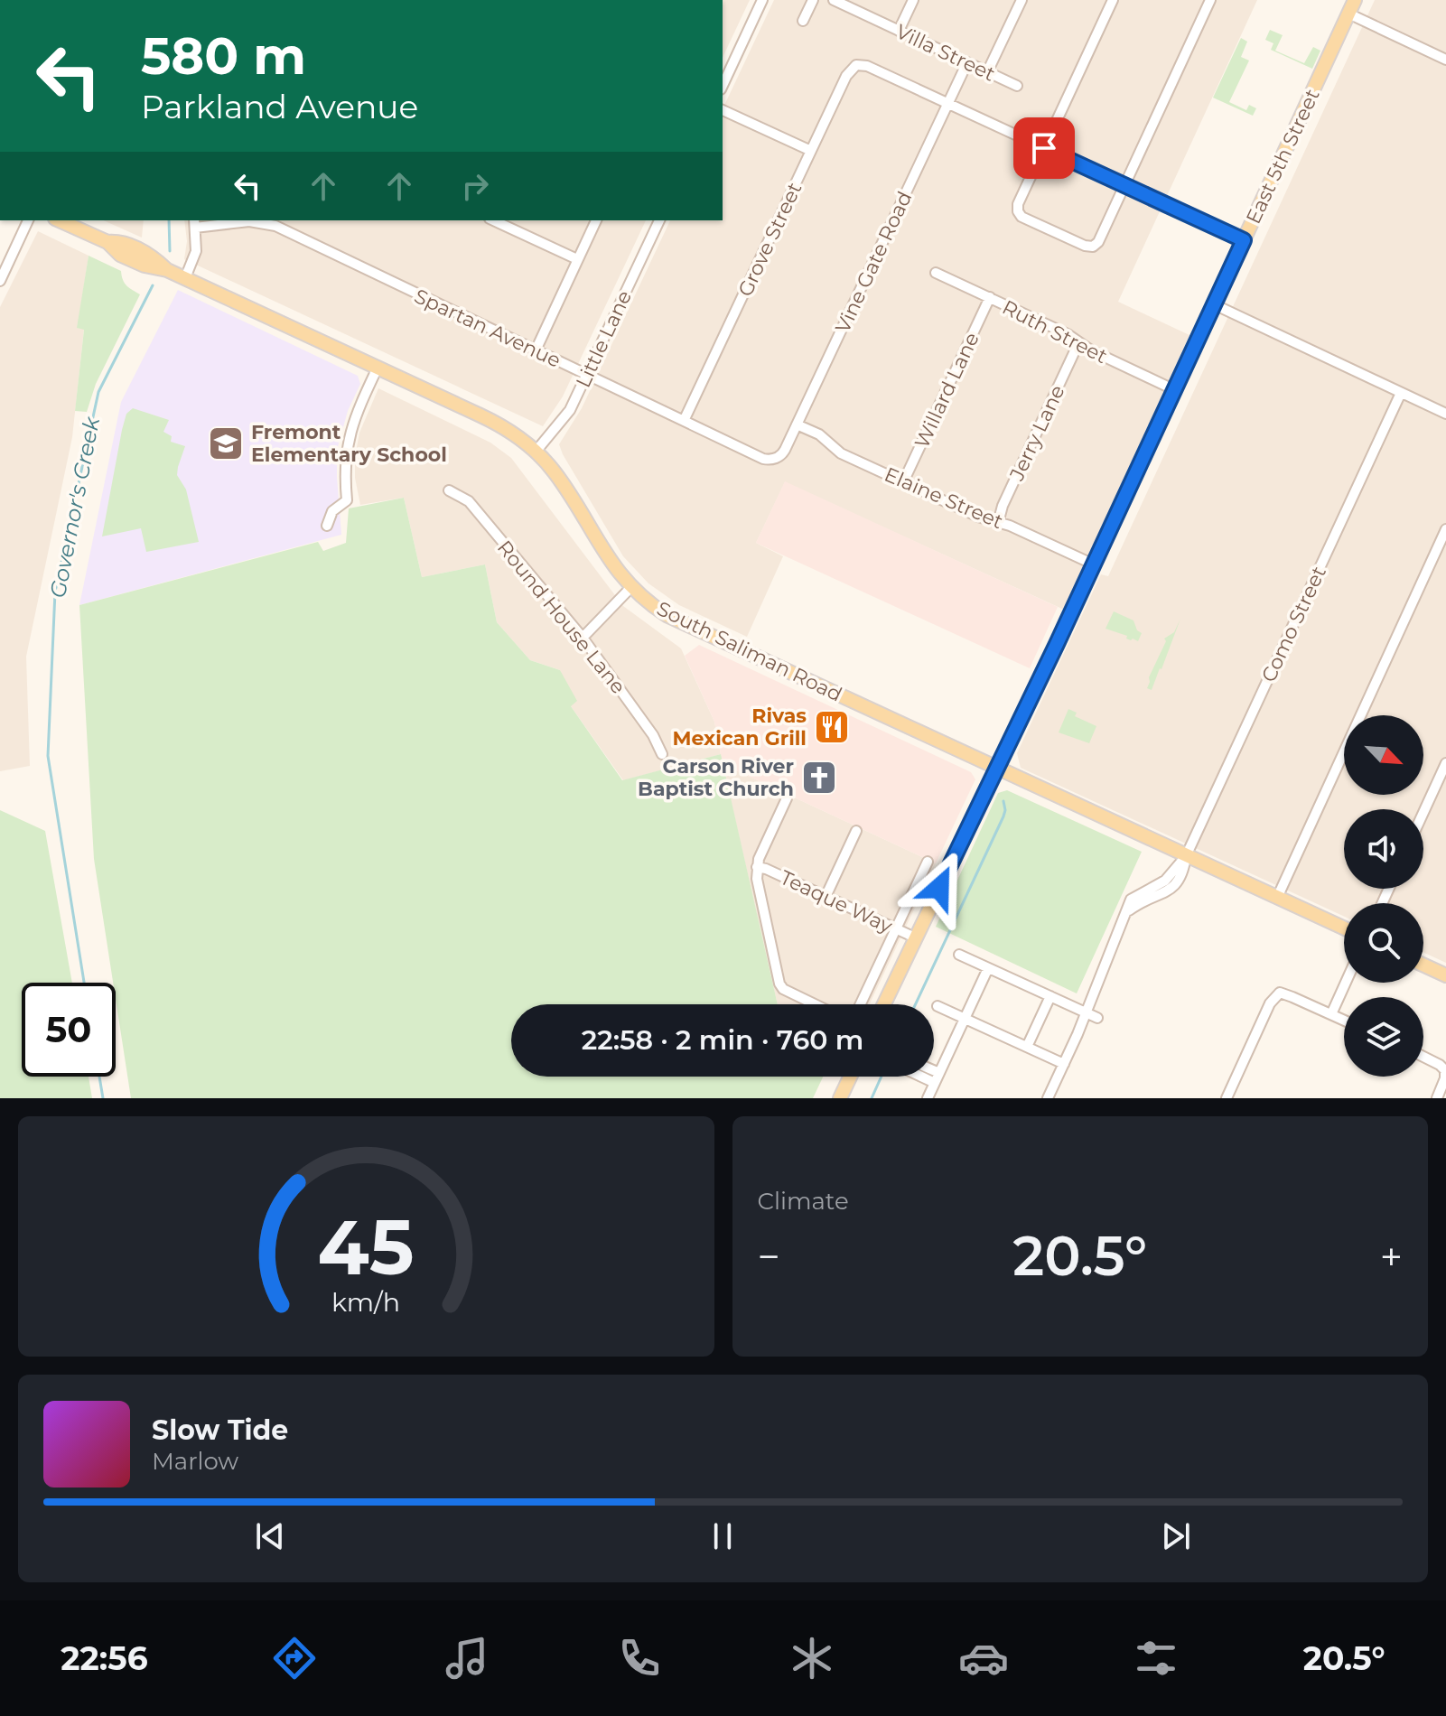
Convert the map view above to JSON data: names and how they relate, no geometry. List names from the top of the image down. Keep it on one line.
{"streets":{"main road":["East 5th Street","South Saliman Road"],"street":["Villa Street","Grove Street","Vine Gate Road","Spartan Avenue","Ruth Street","Little Lane","Willard Lane","Jerry Lane","Elaine Street","Round House Lane","Como Street","Teaque Way"]},"crossings":[["Villa Street","Vine Gate Road"],["East 5th Street","Ruth Street"],["East 5th Street","Elaine Street"],["East 5th Street","South Saliman Road"],["East 5th Street","Teaque Way"],["Grove Street","Vine Gate Road"],["Grove Street","Spartan Avenue"],["Vine Gate Road","Spartan Avenue"],["Vine Gate Road","Elaine Street"],["Spartan Avenue","Little Lane"],["Ruth Street","Willard Lane"],["Ruth Street","Jerry Lane"],["Little Lane","South Saliman Road"],["Willard Lane","Elaine Street"],["Jerry Lane","Elaine Street"],["Como Street","South Saliman Road"]],"water":["Governor's Creek"],"places":{"school or university":["Fremont Elementary School"],"restaurant":["Rivas Mexican Grill"],"church":["Carson River Baptist Church"]},"north":"bottom right","page":{"turn":["580 m","Parkland Avenue"],"limit":"50","trip":"22:58 · 2 min · 760 m","tile":"Climate","heat":["−","20.5°","+"],"song":["Slow Tide","Marlow"],"tabs":["22:56","20.5°"],"gauge":["45","km/h"]}}
